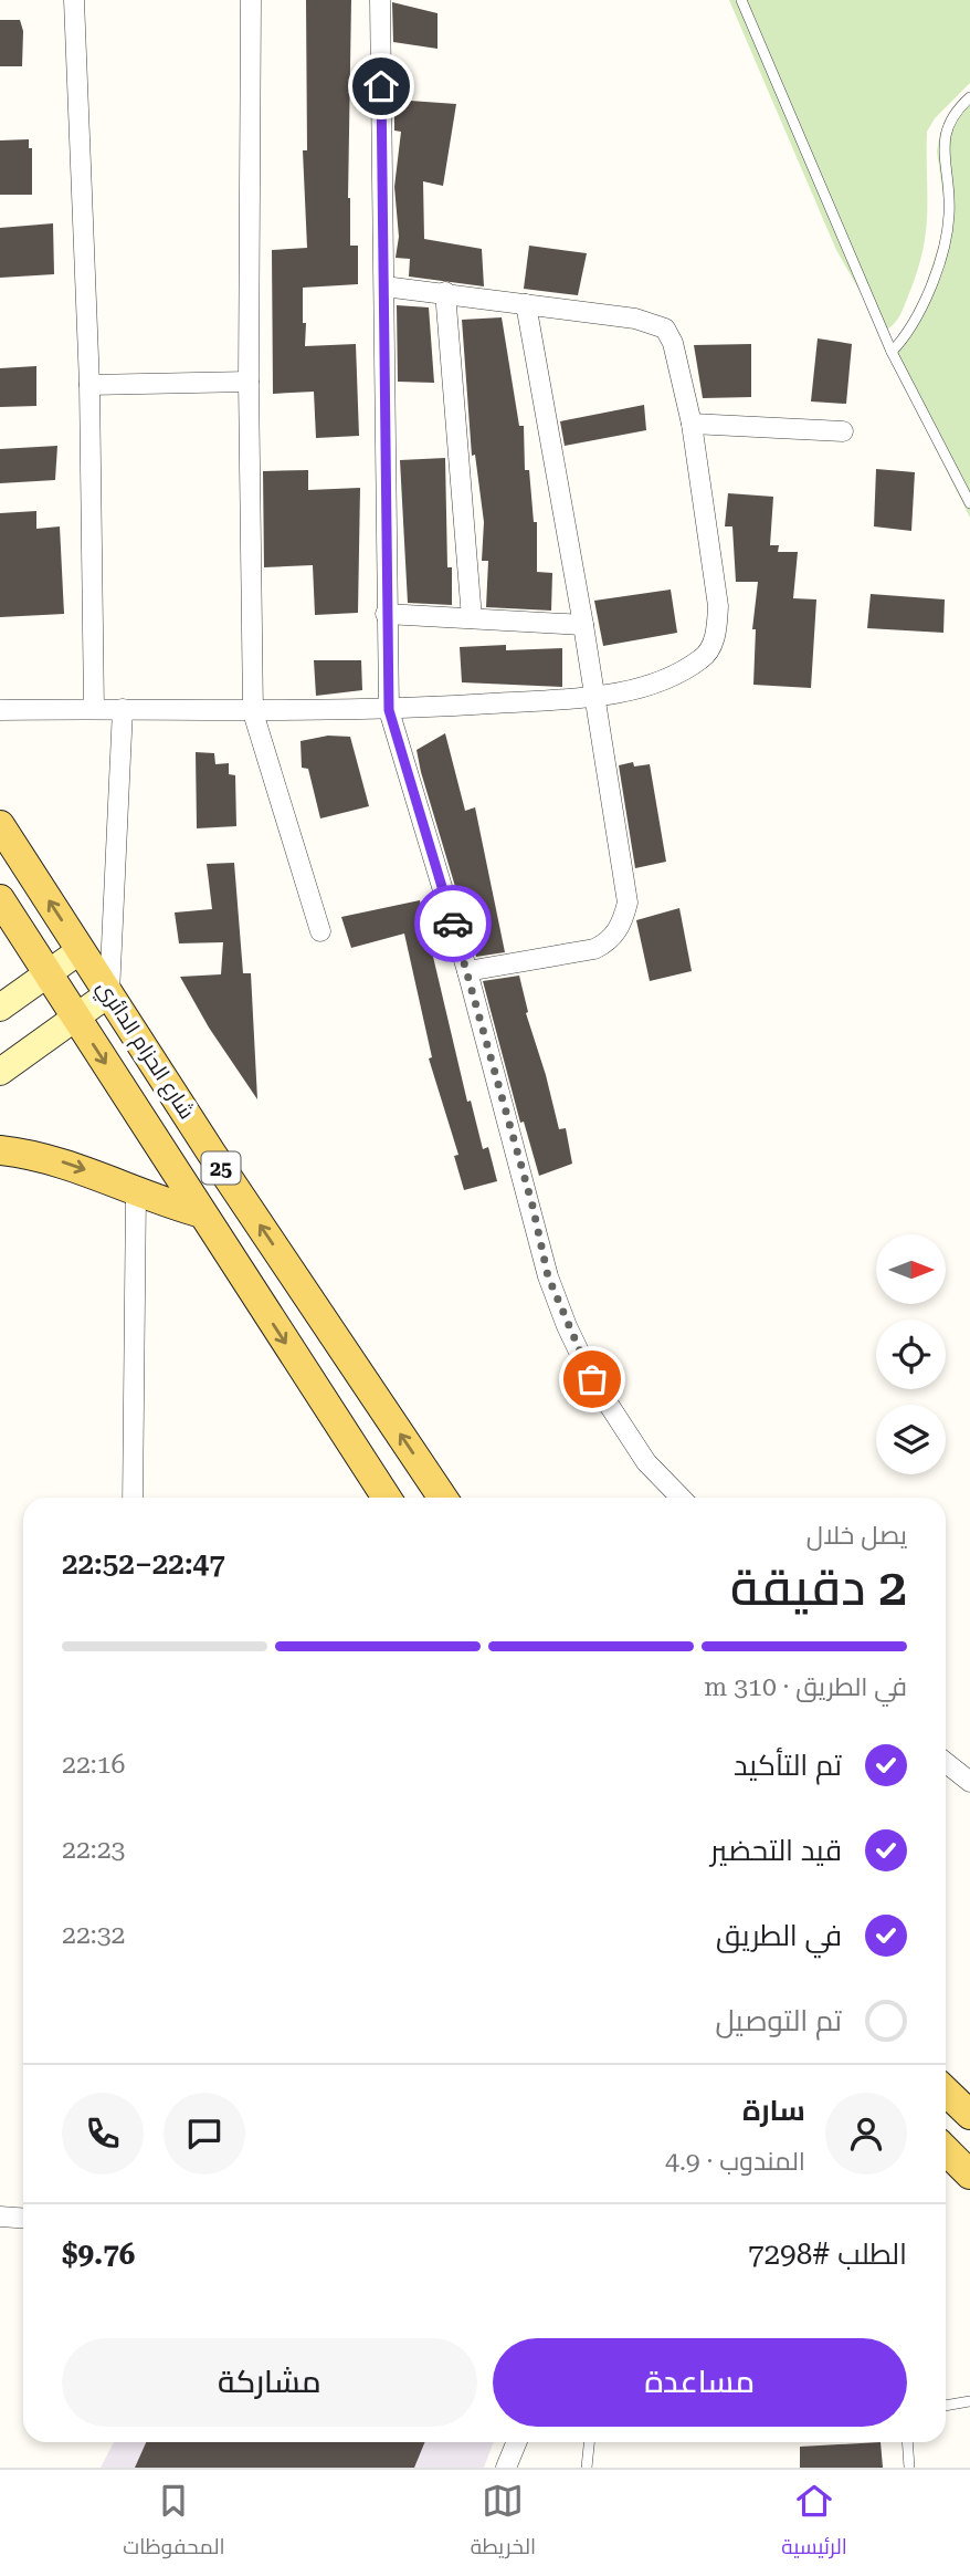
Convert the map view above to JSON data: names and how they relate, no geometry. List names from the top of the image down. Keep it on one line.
{"streets":{"main road":["شارع الحزام الدائري","25"]},"north":"right","page":{"heading":["2 دقيقة","يصل خلال","22:47–22:52"],"panel":["سارة","المندوب · 4.9","الطلب #7298","$9.76"],"bar":"في الطريق · 310 m","list":[["تم التأكيد","22:16"],["قيد التحضير","22:23"],["في الطريق","22:32"],"تم التوصيل"],"buttons":["مساعدة","مشاركة"],"tabs":["الرئيسية","الخريطة","المحفوظات"]}}
